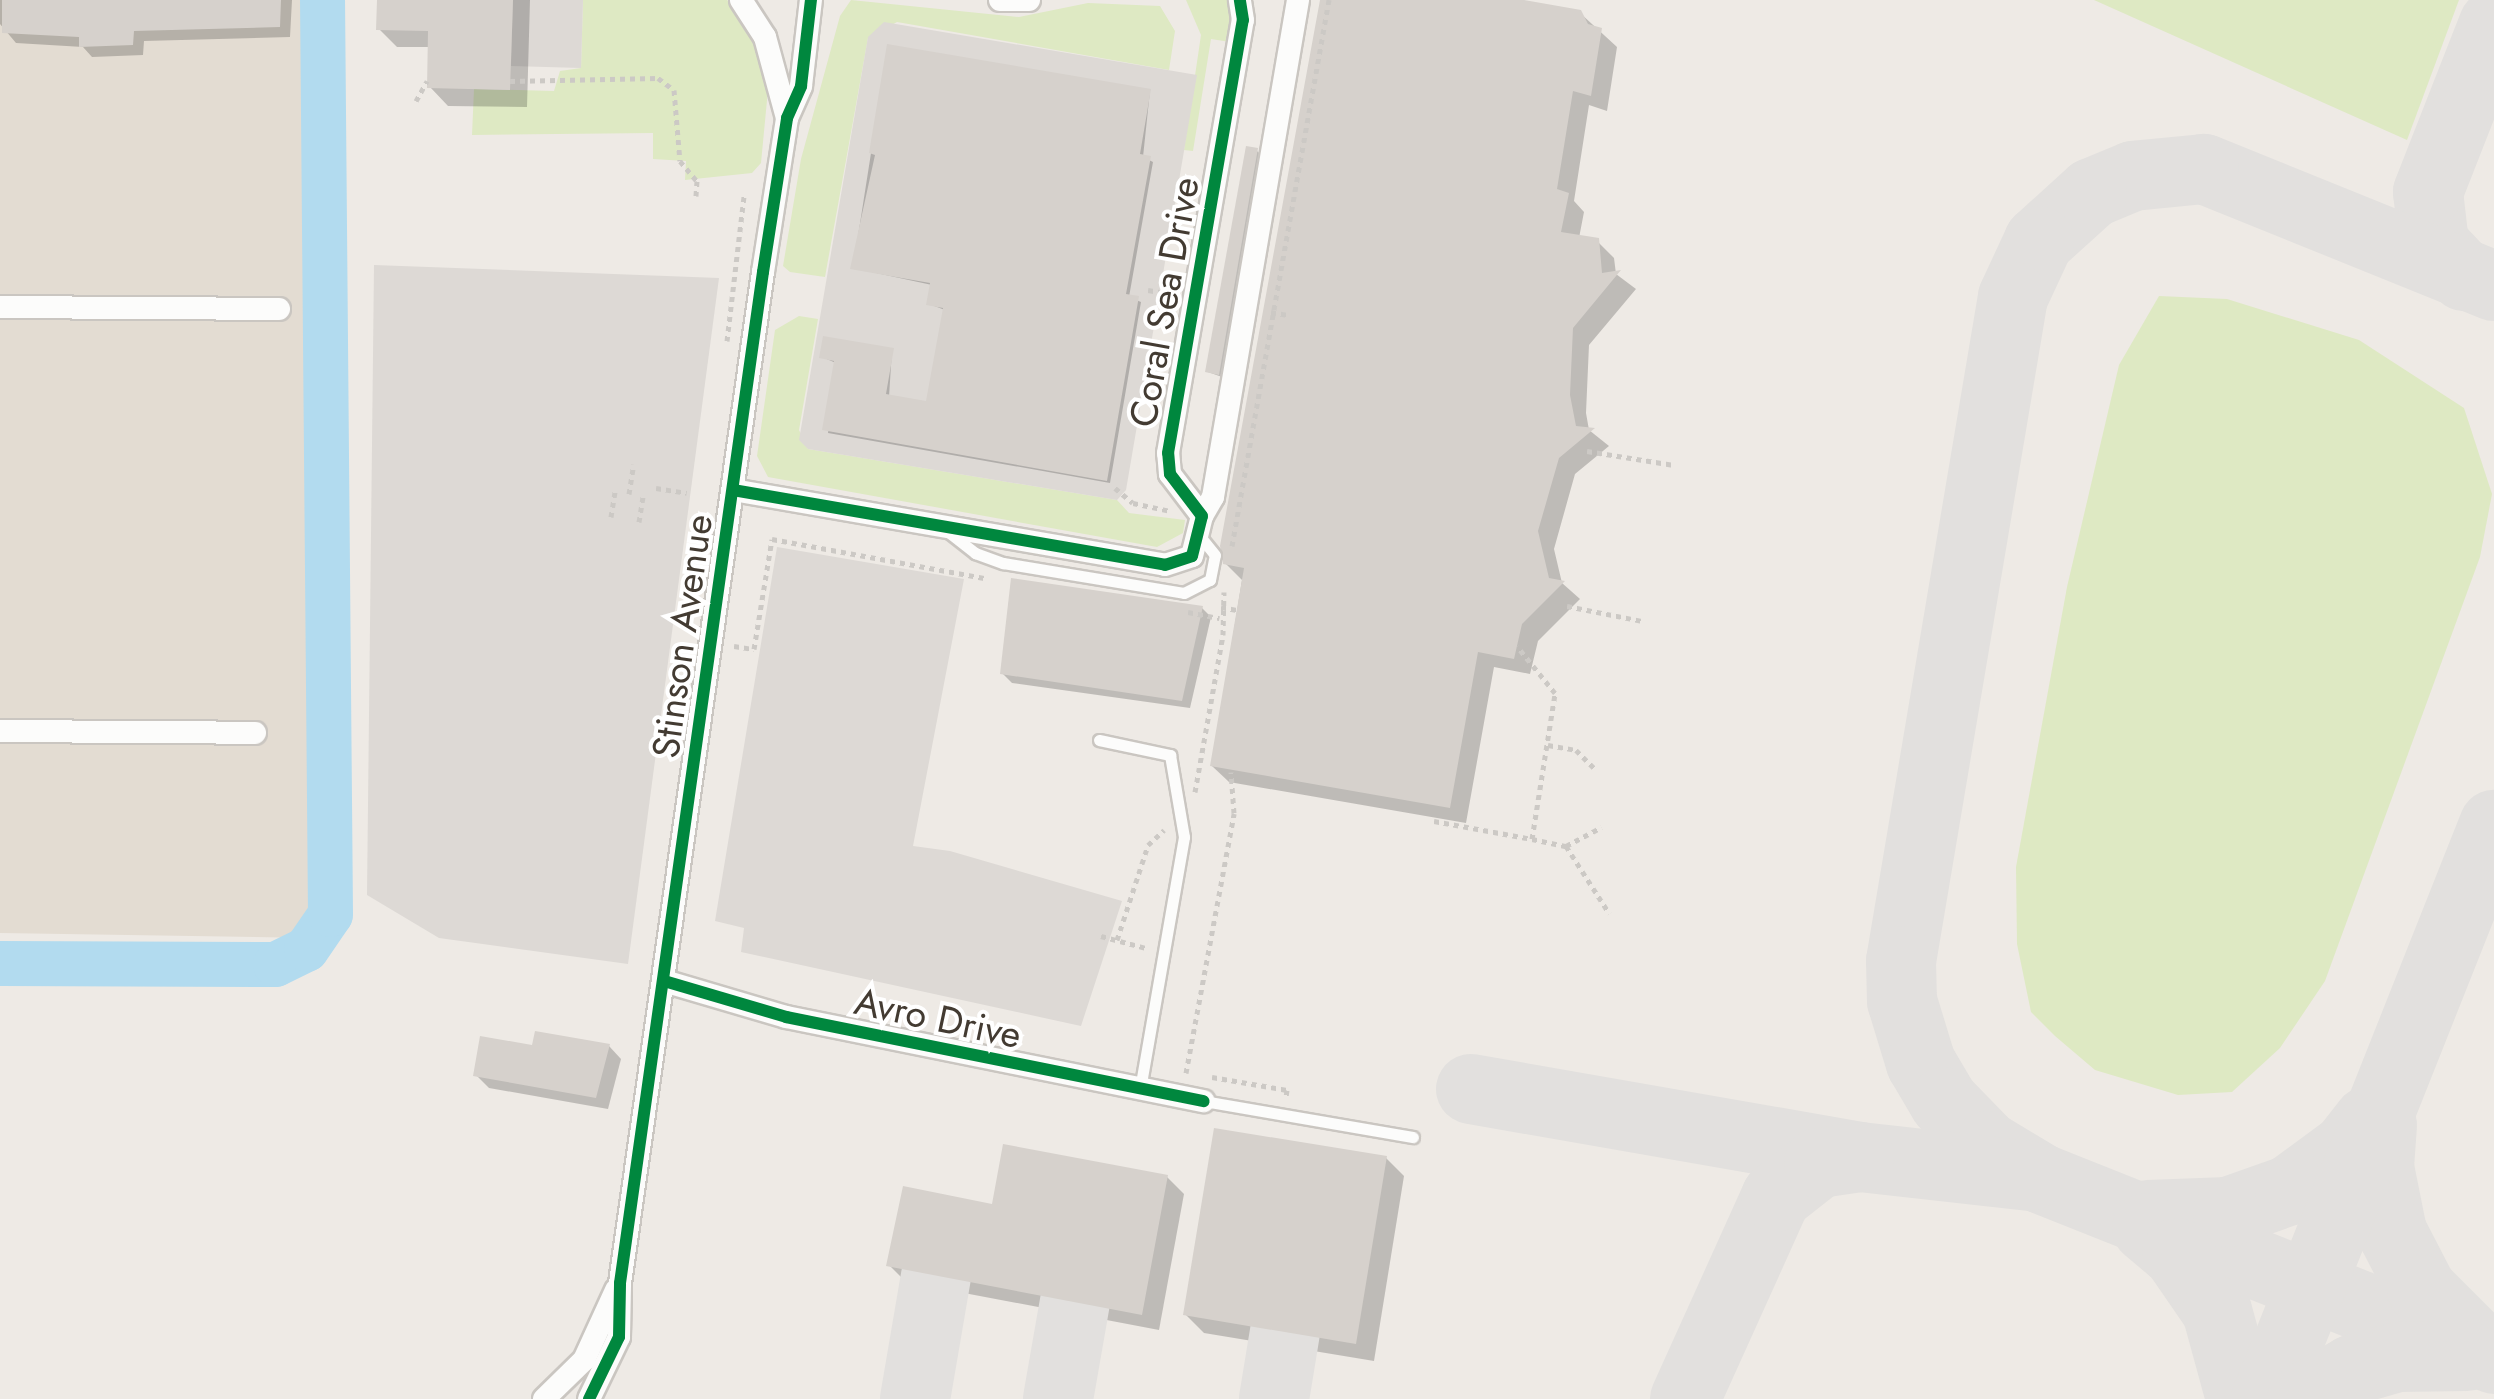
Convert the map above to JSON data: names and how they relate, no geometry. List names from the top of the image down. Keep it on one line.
{"streets":{"street":["Coral Sea Drive","Stinson Avenue","Avro Drive"]},"crossings":[["Stinson Avenue","Avro Drive"]]}
